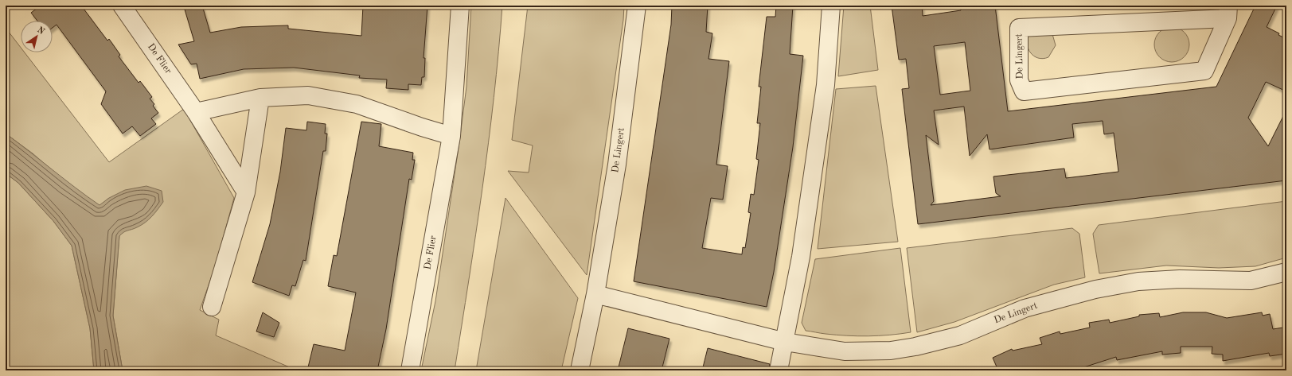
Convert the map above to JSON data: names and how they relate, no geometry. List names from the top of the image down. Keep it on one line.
{"streets":{"street":["De Lingert","De Flier"]},"north":"top right"}
